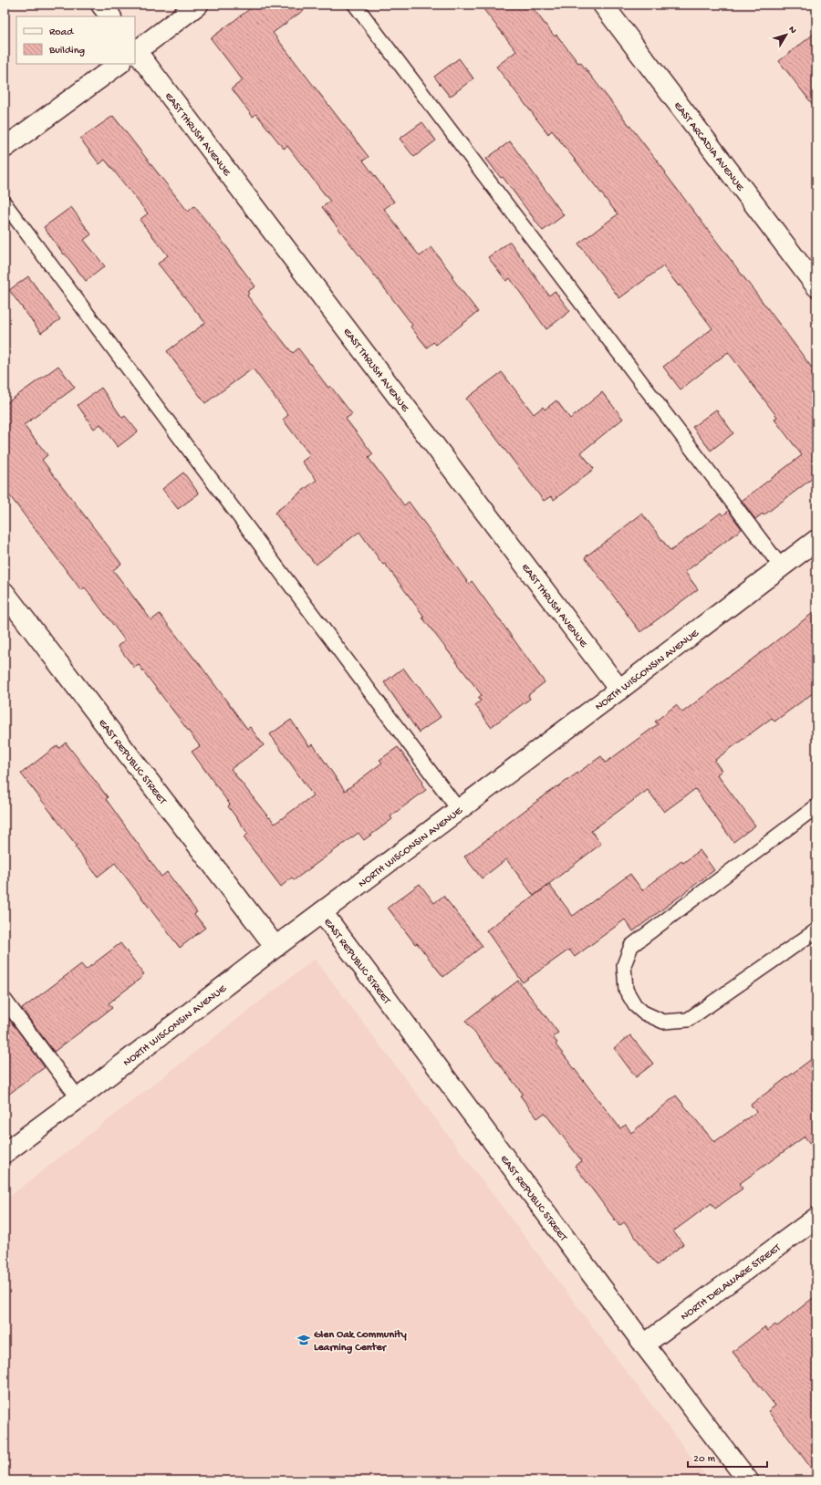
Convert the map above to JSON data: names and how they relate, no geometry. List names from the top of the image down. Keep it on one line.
{"streets":{"street":["EAST THRUSH AVENUE","EAST ARCADIA AVENUE","NORTH WISCONSIN AVENUE","EAST REPUBLIC STREET","NORTH DELAWARE STREET"]},"crossings":[["EAST THRUSH AVENUE","NORTH WISCONSIN AVENUE"],["NORTH WISCONSIN AVENUE","EAST REPUBLIC STREET"],["EAST REPUBLIC STREET","NORTH DELAWARE STREET"]],"places":{"school or university":["Glen Oak Community Learning Center"]},"legend":["Road","Building"],"scale_bar":"20 m","north":"top right"}
